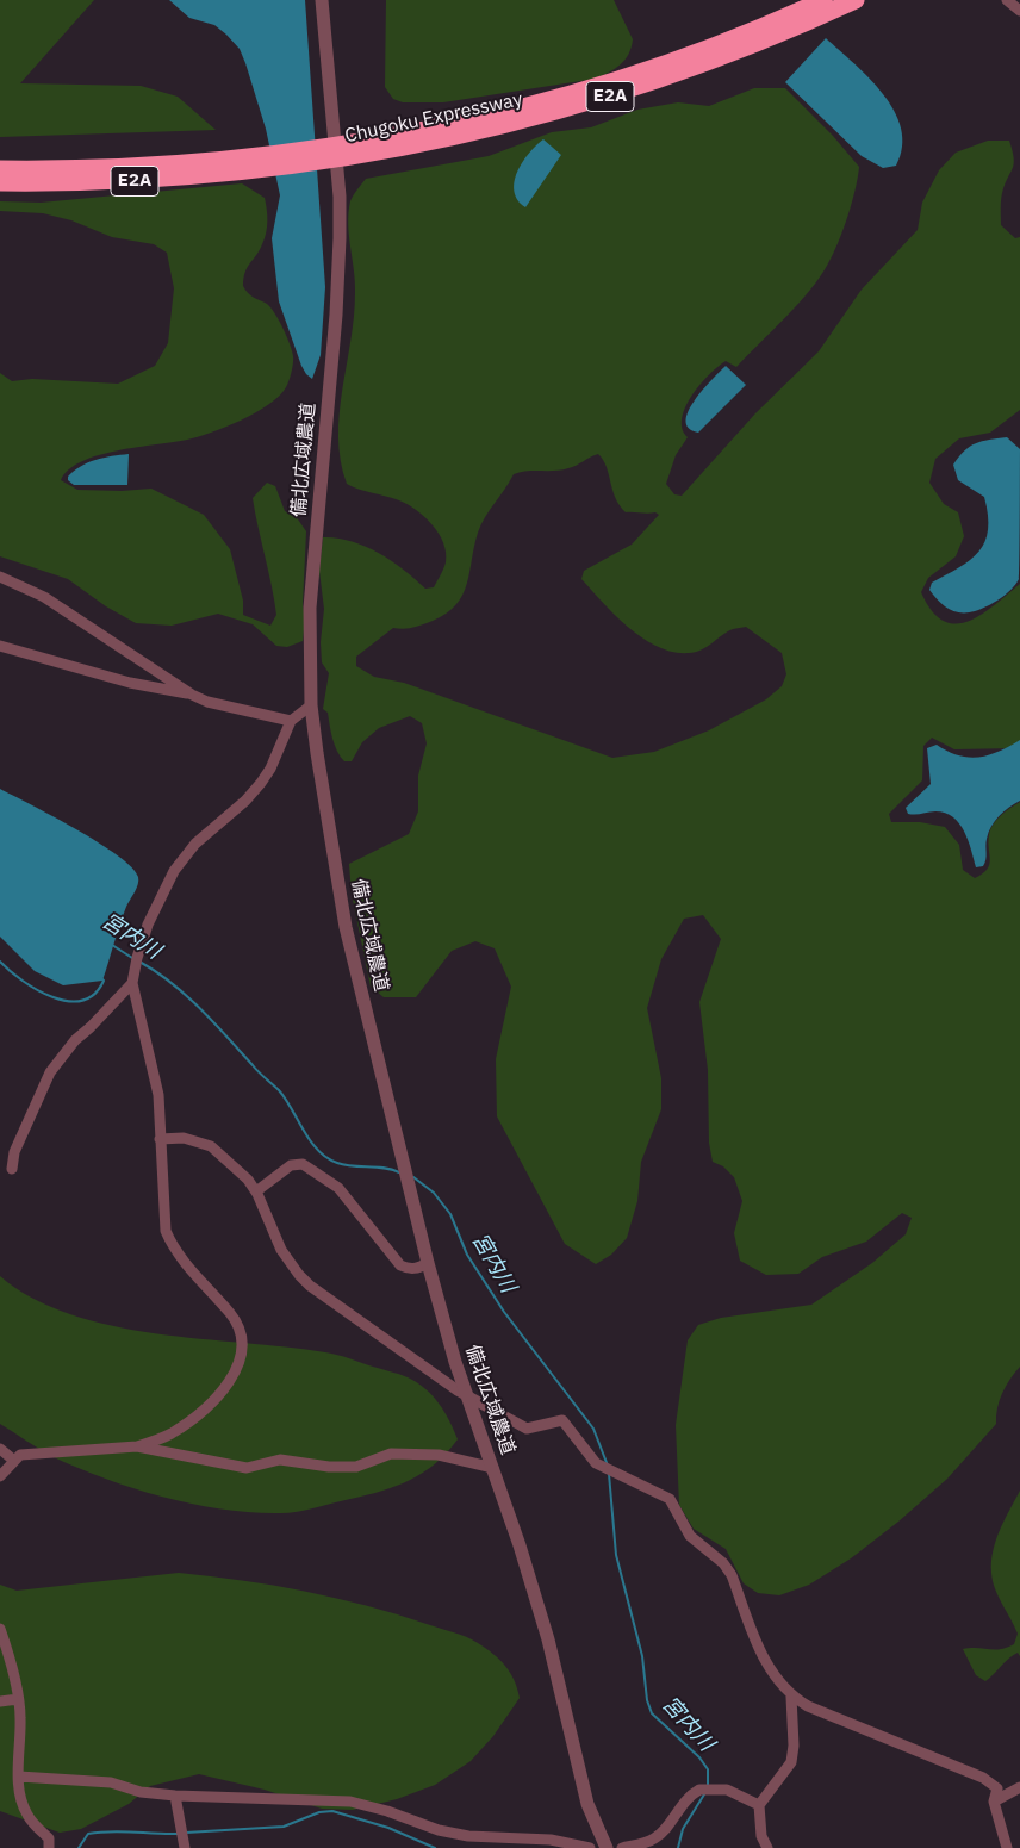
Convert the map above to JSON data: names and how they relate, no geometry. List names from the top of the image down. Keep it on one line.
{"streets":{"highway":["E2A","Chugoku Expressway"],"street":["備北広域農道"]},"water":["宮内川"]}
